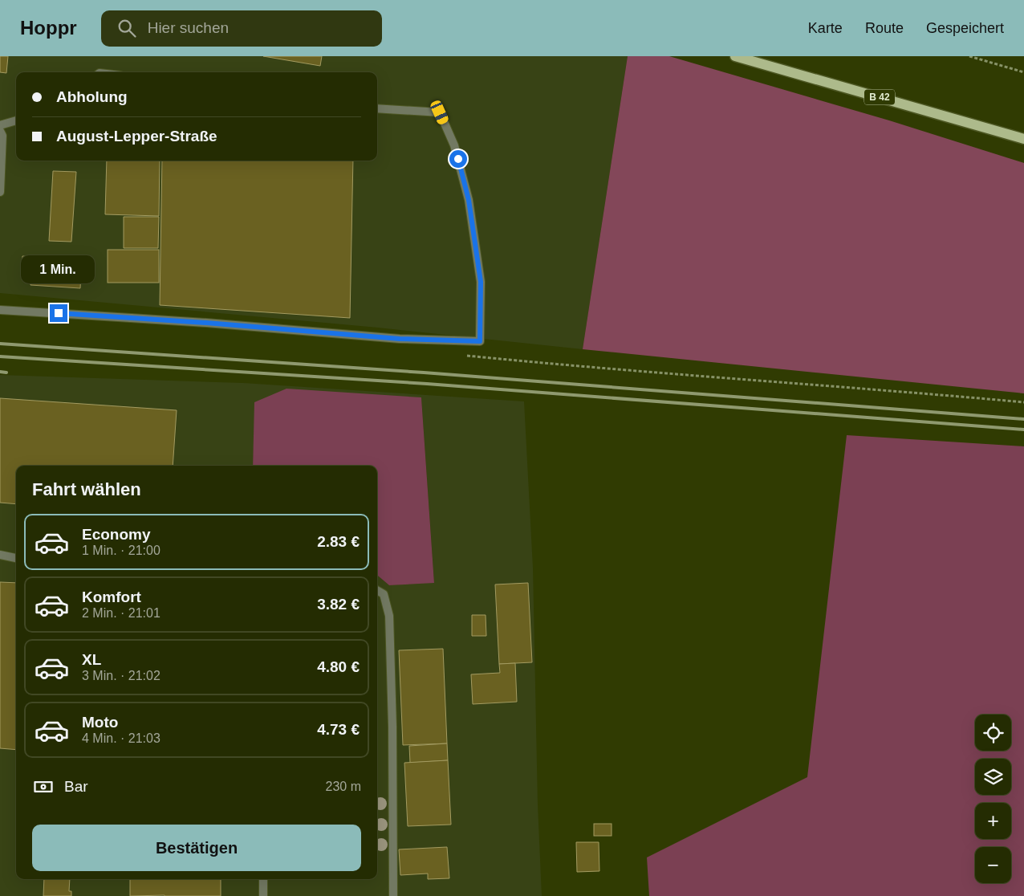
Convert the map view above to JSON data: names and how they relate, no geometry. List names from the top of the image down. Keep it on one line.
{"streets":{"main road":["B 42"]},"page":{"header":"Hoppr","search":"Hier suchen","nav":["Karte","Route","Gespeichert"],"banner":["Abholung","August-Lepper-Straße"],"bubble":"1 Min.","heading":"Fahrt wählen","list":[{"name":"Economy","note":"1 Min. · 21:00","value":"2.83 €"},{"name":"Komfort","note":"2 Min. · 21:01","value":"3.82 €"},{"name":"XL","note":"3 Min. · 21:02","value":"4.80 €"},{"name":"Moto","note":"4 Min. · 21:03","value":"4.73 €"}],"map_buttons":["+","−"],"pay":["Bar","230 m"],"buttons":"Bestätigen"}}
